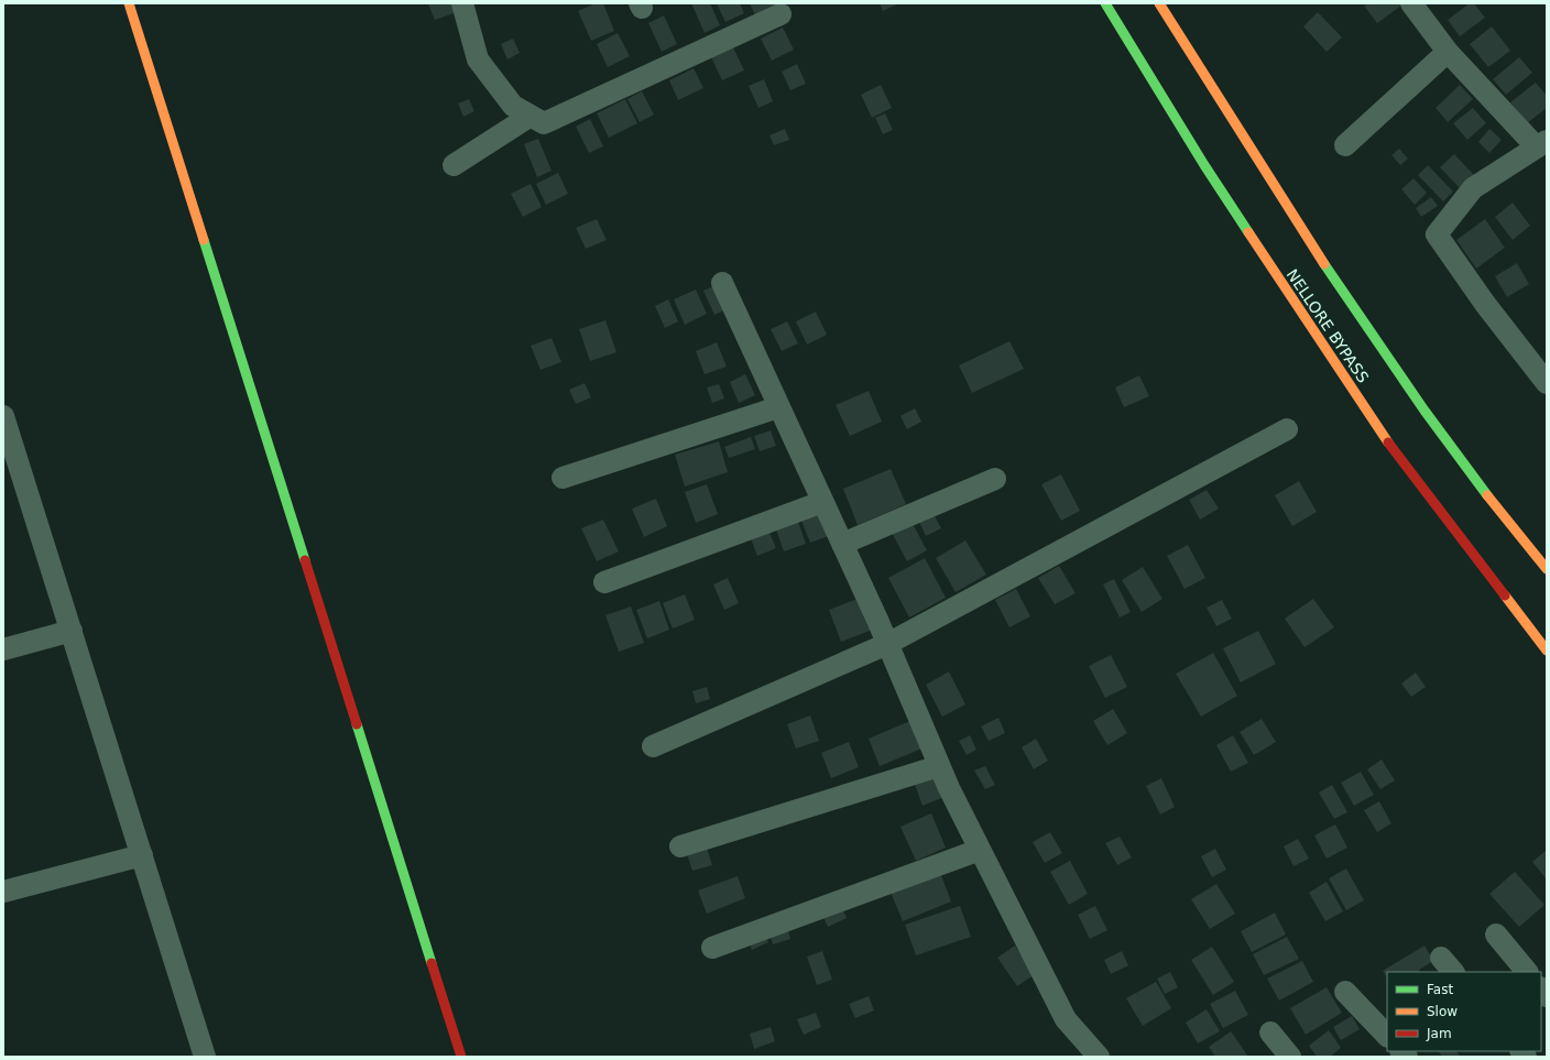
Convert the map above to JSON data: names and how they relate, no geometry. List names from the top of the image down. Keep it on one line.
{"streets":{"main road":["NELLORE BYPASS"]},"legend":["Fast","Slow","Jam"]}
